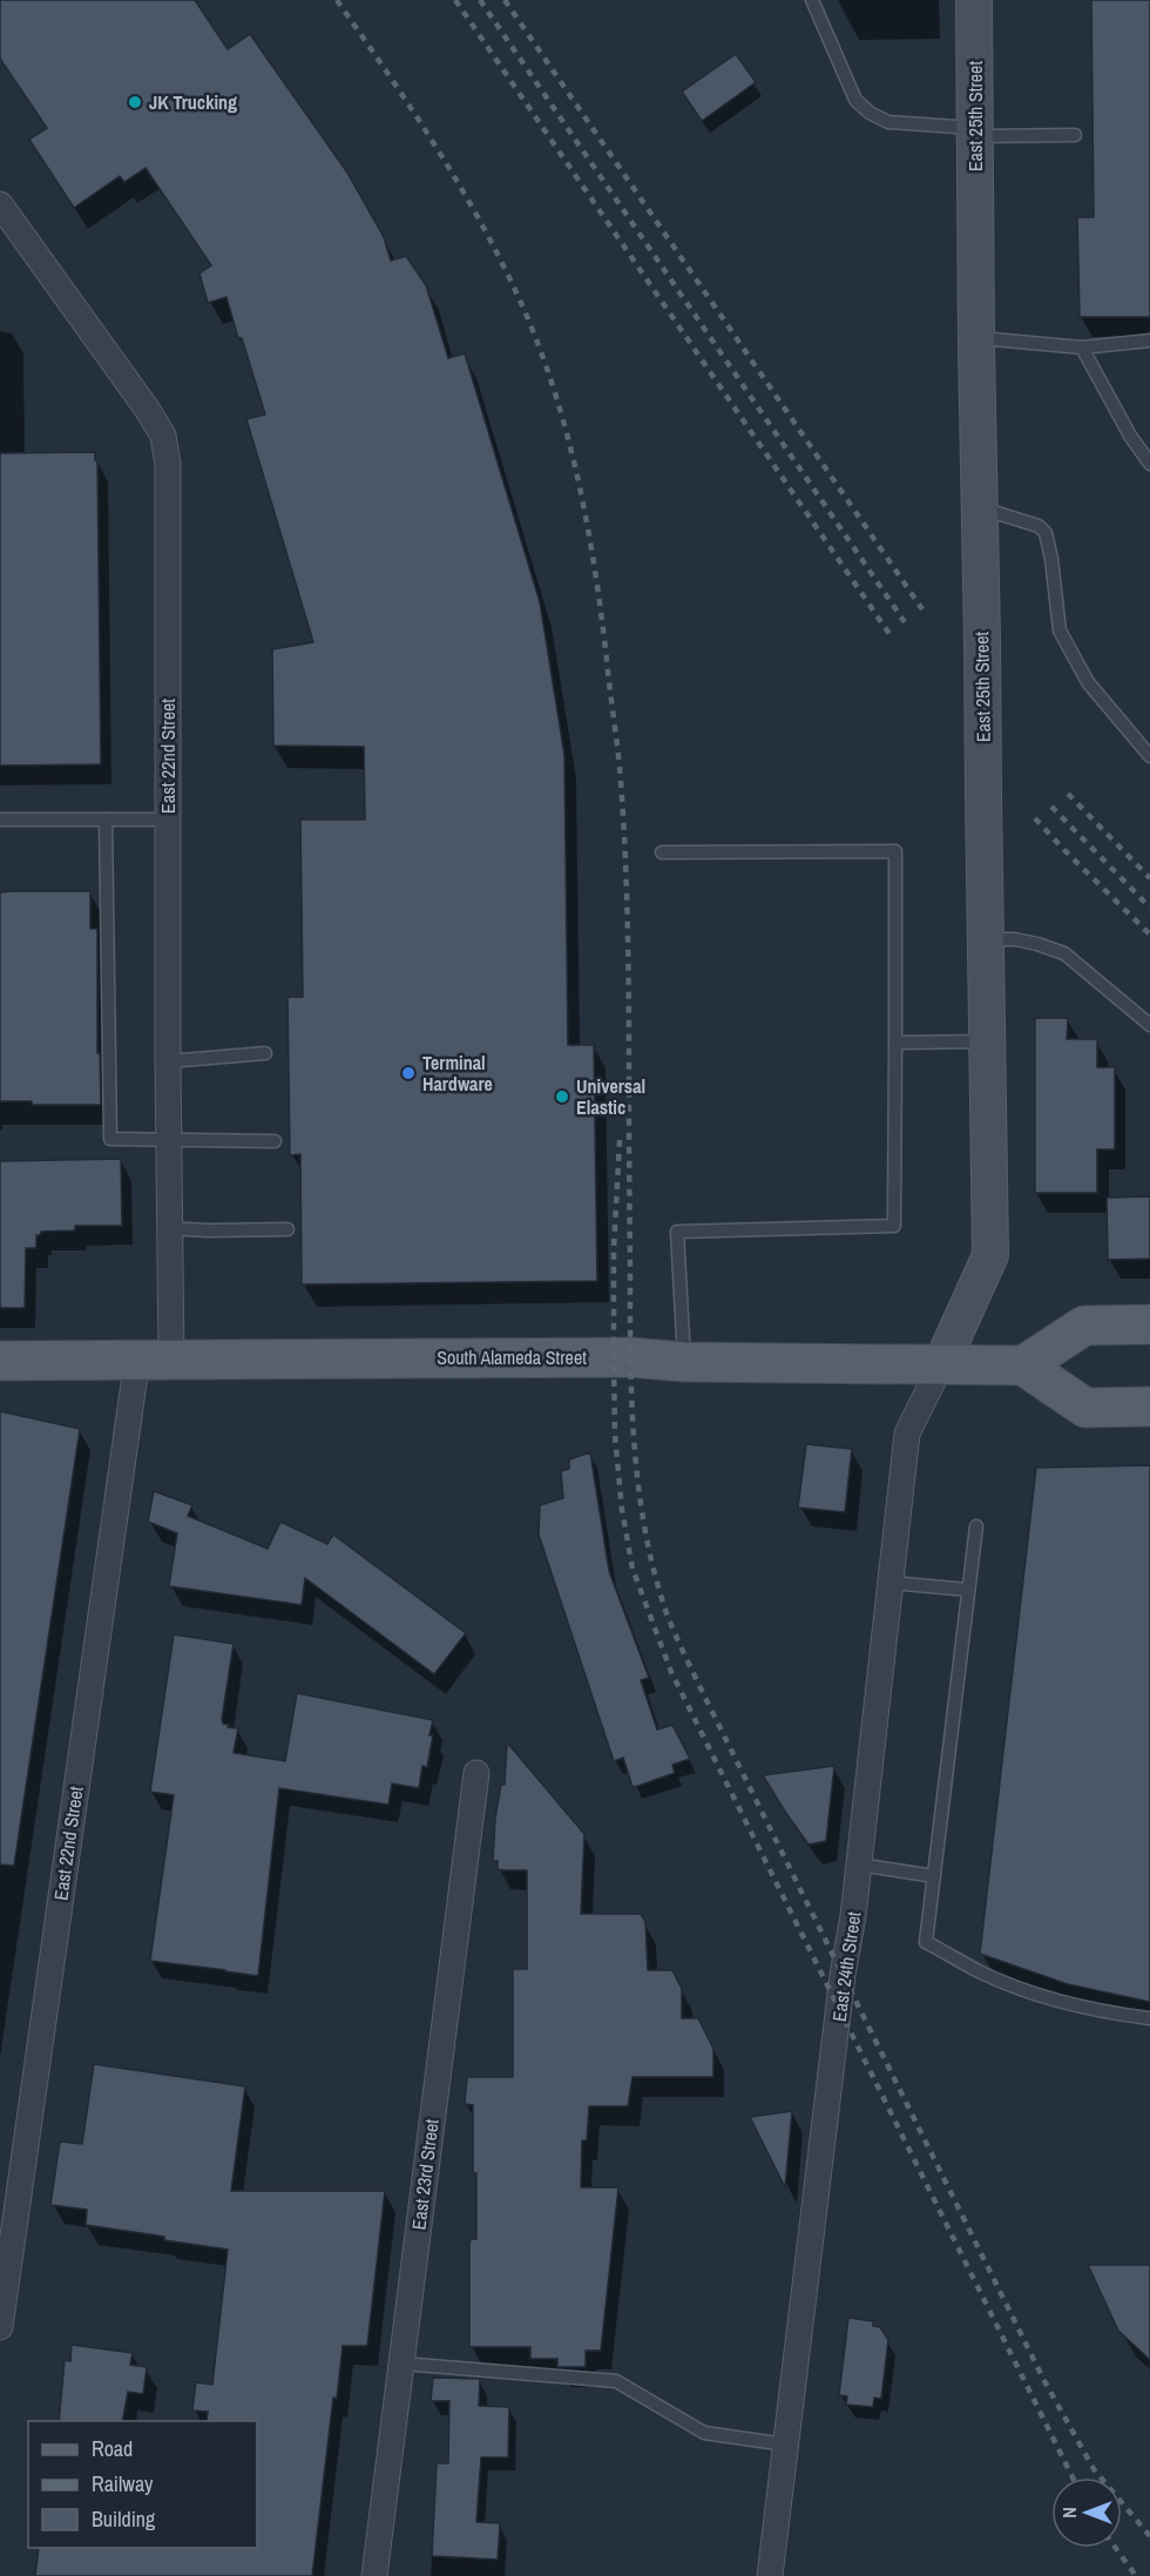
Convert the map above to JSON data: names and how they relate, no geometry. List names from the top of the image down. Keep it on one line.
{"streets":{"main road":["South Alameda Street"],"street":["East 25th Street","East 22nd Street","East 24th Street","East 23rd Street"]},"crossings":[["East 25th Street","South Alameda Street"],["East 25th Street","East 24th Street"],["East 22nd Street","South Alameda Street"],["South Alameda Street","East 24th Street"]],"places":["JK Trucking","Terminal Hardware","Universal Elastic"],"legend":["Road","Railway","Building"],"north":"left"}
